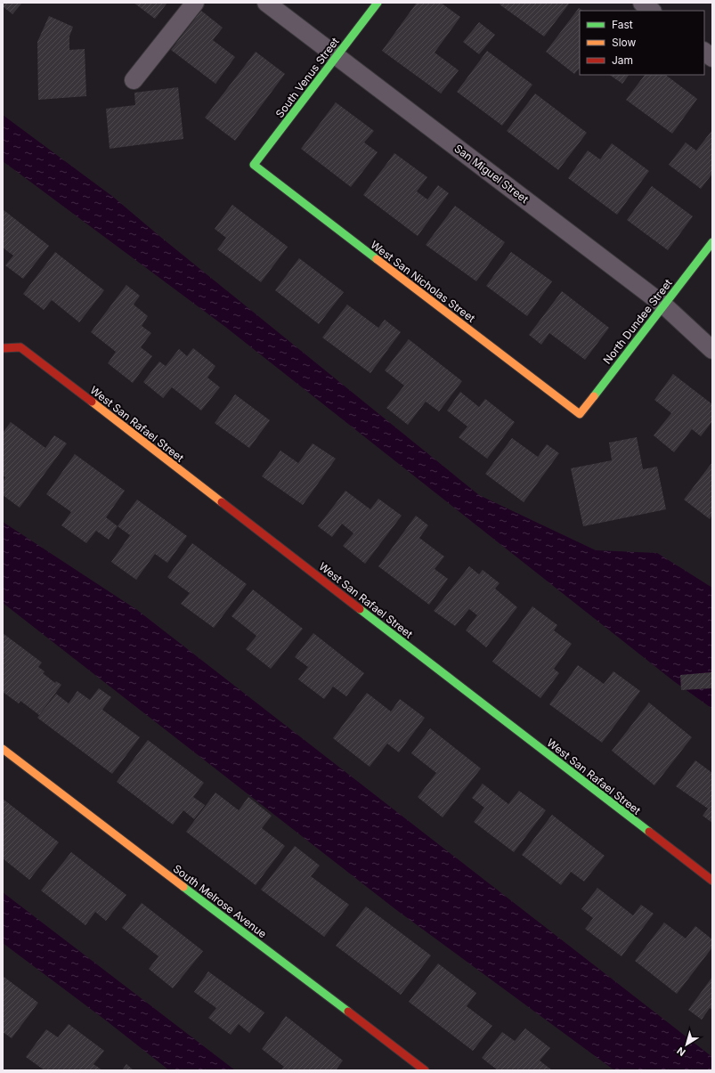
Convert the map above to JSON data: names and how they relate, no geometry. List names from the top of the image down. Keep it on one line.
{"streets":{"street":["South Venus Street","San Miguel Street","West San Nicholas Street","North Dundee Street","West San Rafael Street","South Melrose Avenue"]},"crossings":[["South Venus Street","San Miguel Street"],["South Venus Street","West San Nicholas Street"],["San Miguel Street","North Dundee Street"],["West San Nicholas Street","North Dundee Street"]],"legend":["Fast","Slow","Jam"],"north":"bottom left"}
